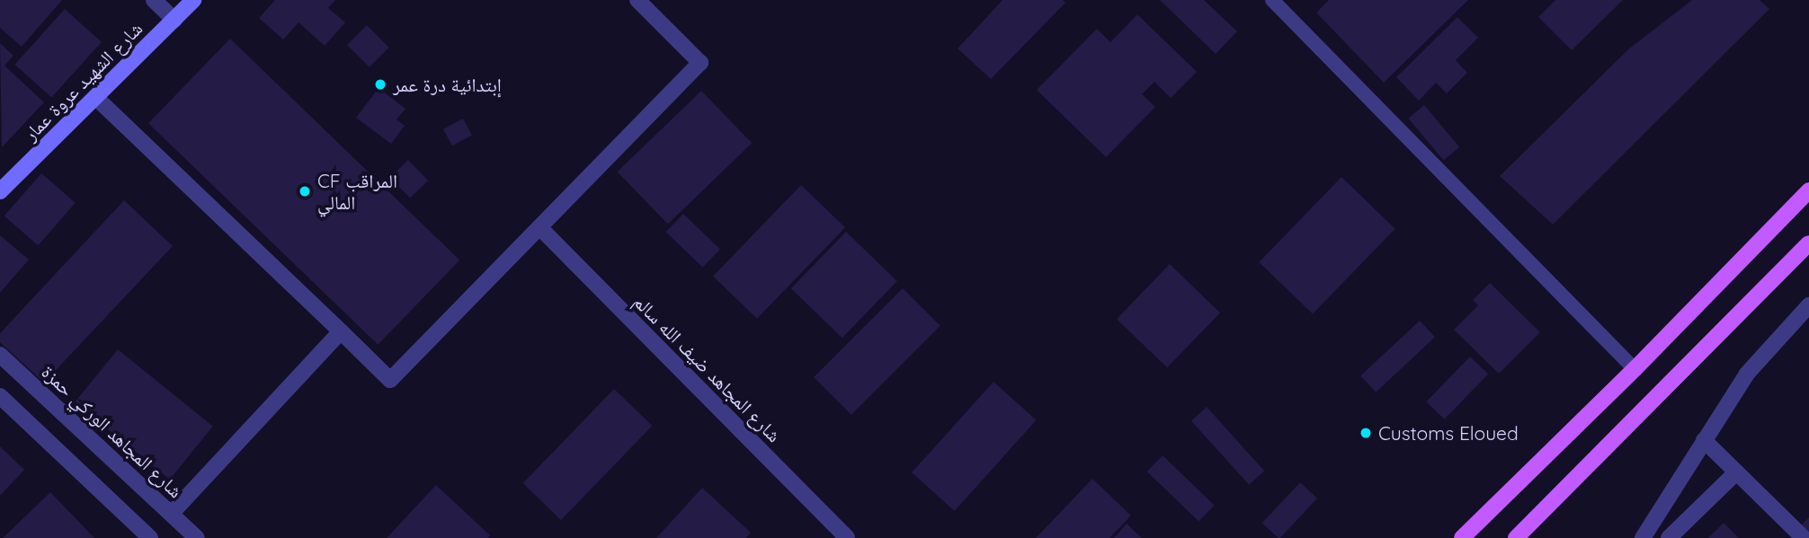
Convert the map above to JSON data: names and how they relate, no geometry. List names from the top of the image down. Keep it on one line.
{"streets":{"street":["شارع الشهيد عروة عمار","شارع المجاهد ضيف الله سالم","شارع المجاهد الوركي حمزة"]},"places":["إبتدائية درة عمر","CF المراقب المالي","Customs Eloued"]}
